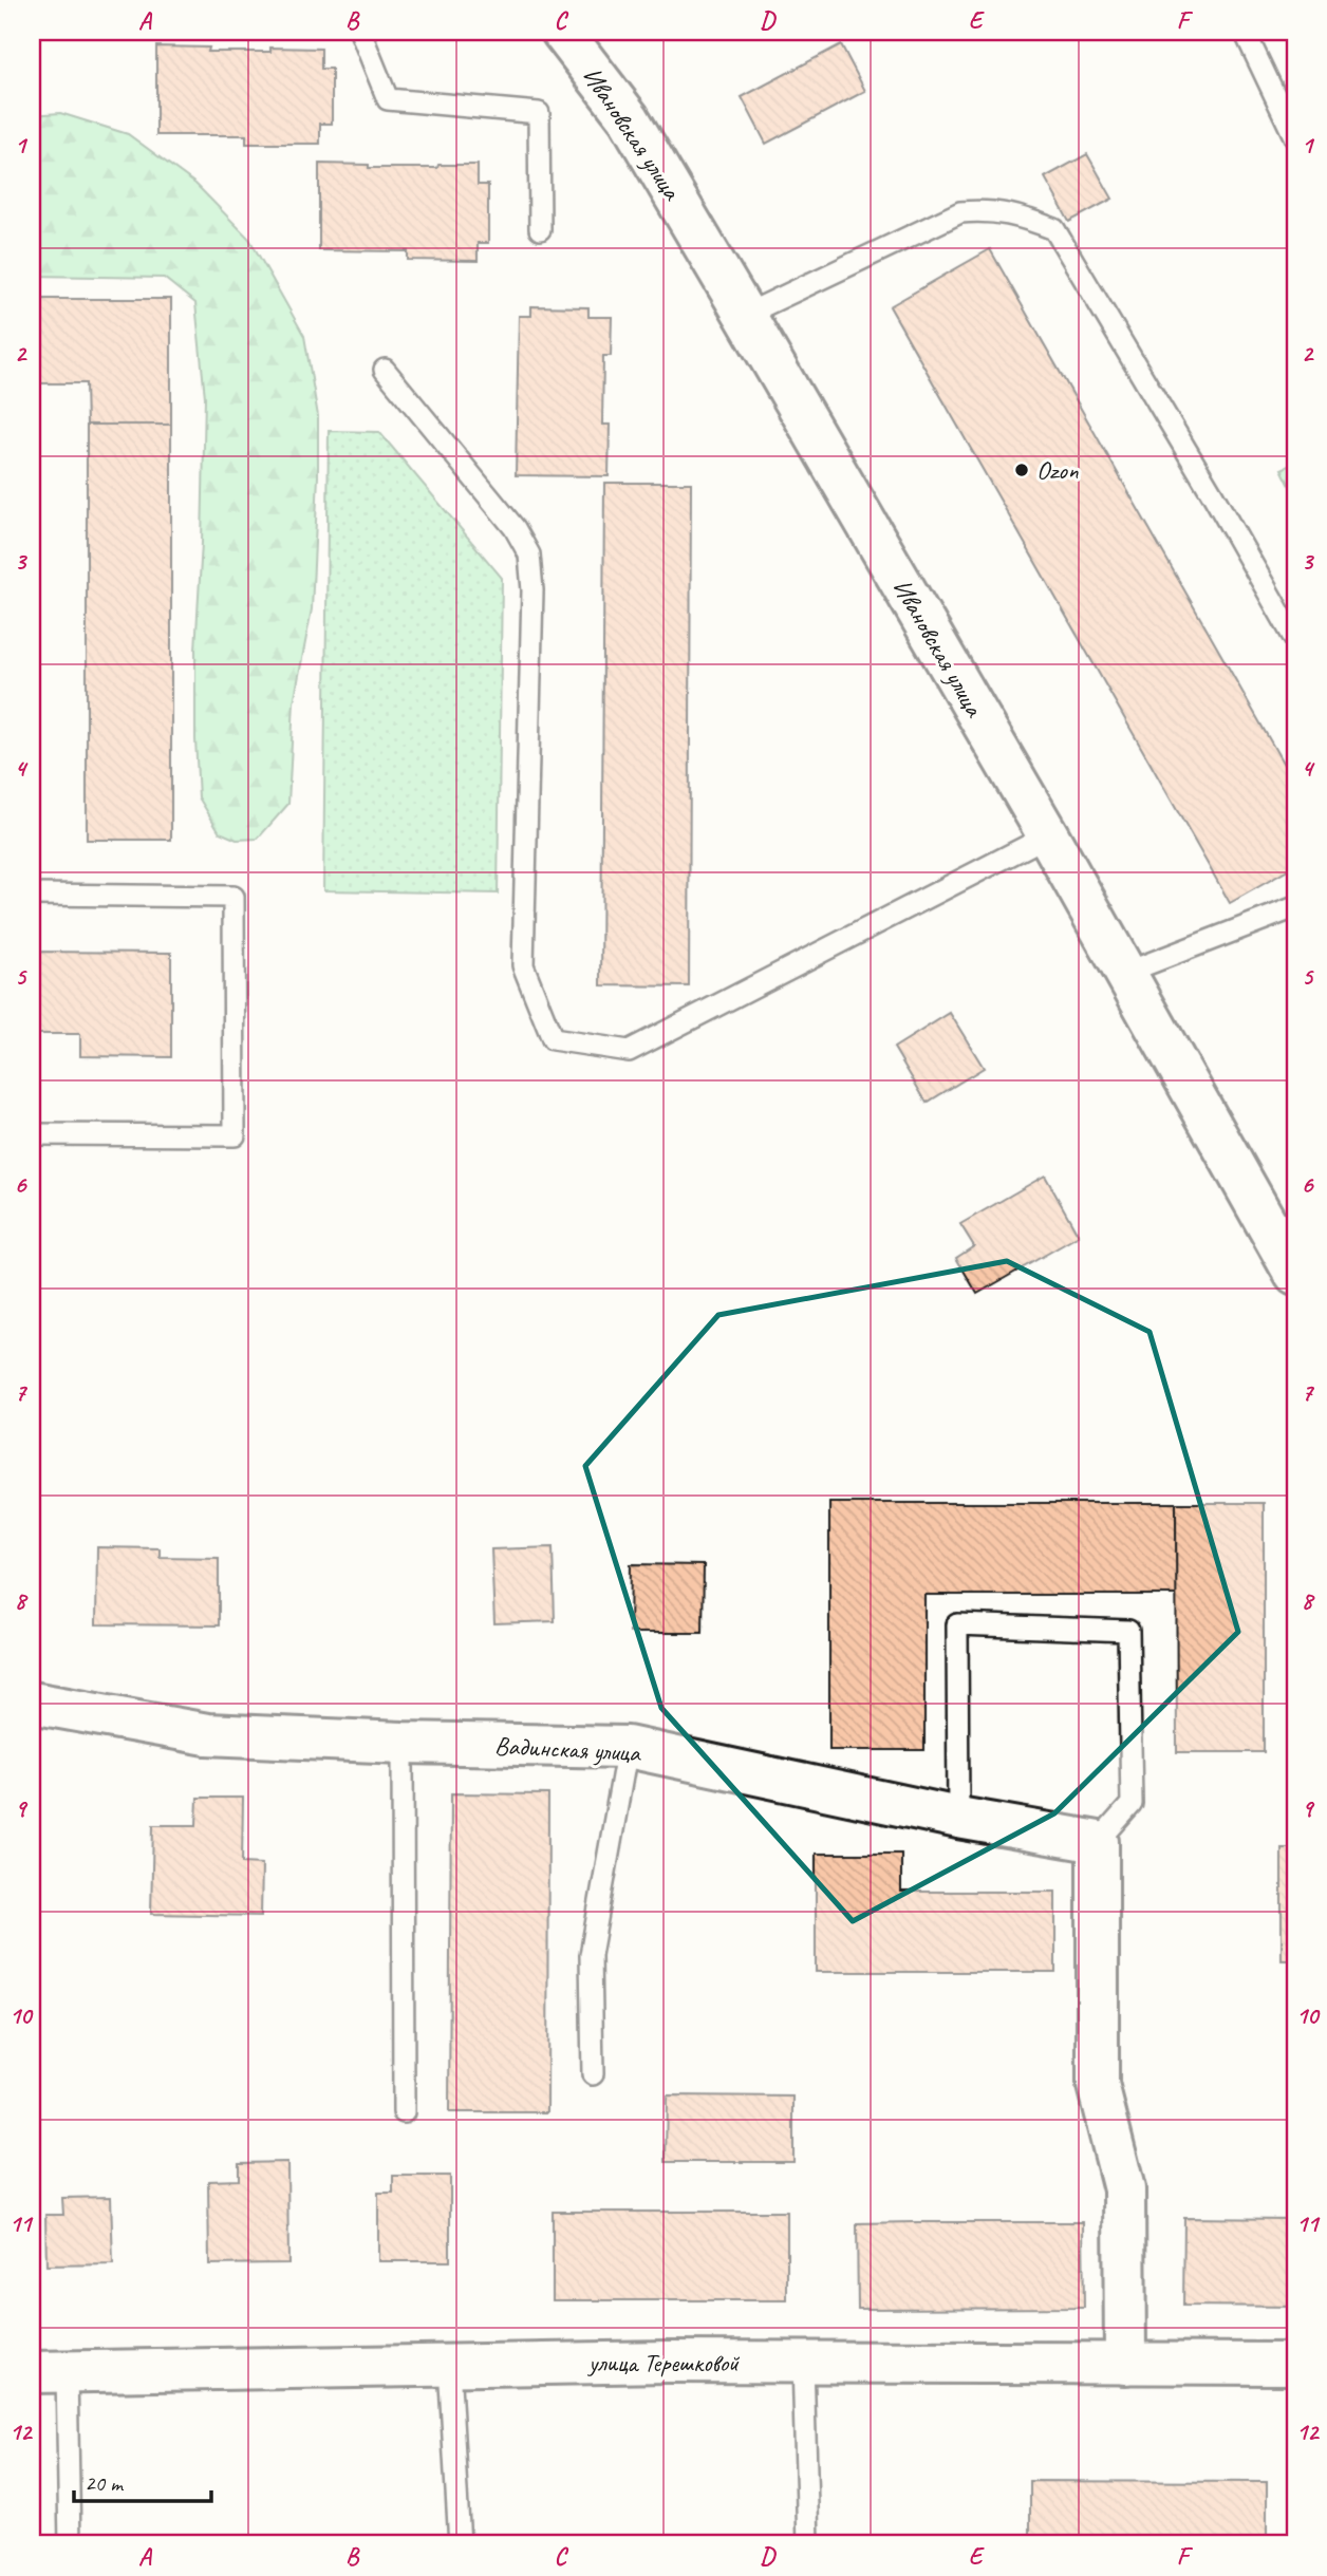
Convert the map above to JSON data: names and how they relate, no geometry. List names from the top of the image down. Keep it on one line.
{"streets":{"street":["Ивановская улица","Вадинская улица","улица Терешковой"]},"places":["Ozon"],"scale_bar":"20 m","grid":{"columns":["A","B","C","D","E","F"],"rows":["1","2","3","4","5","6","7","8","9","10","11","12"]}}
